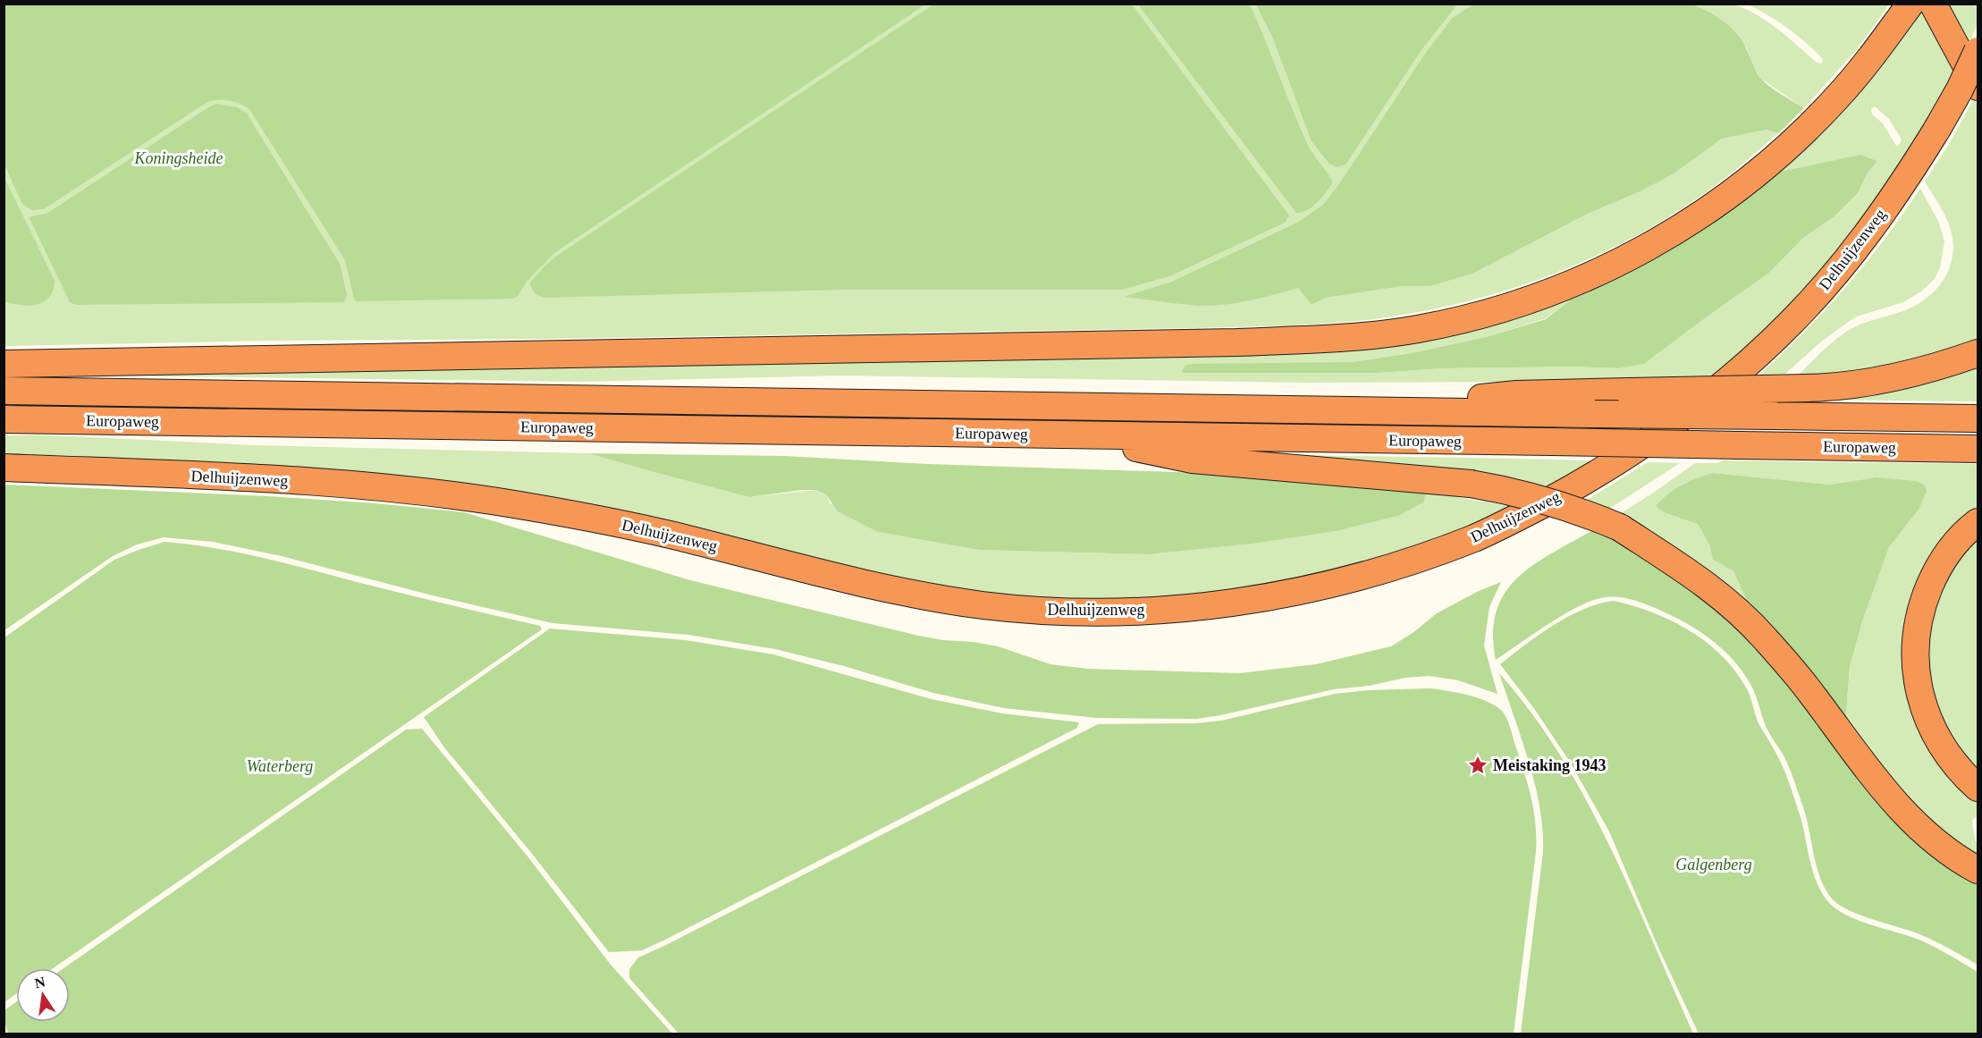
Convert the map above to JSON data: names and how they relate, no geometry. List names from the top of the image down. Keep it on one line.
{"streets":{"highway":["Delhuijzenweg","Europaweg"]},"parks":["Koningsheide","Waterberg","Galgenberg"],"places":{"place":["Meistaking 1943"]},"north":"top"}
